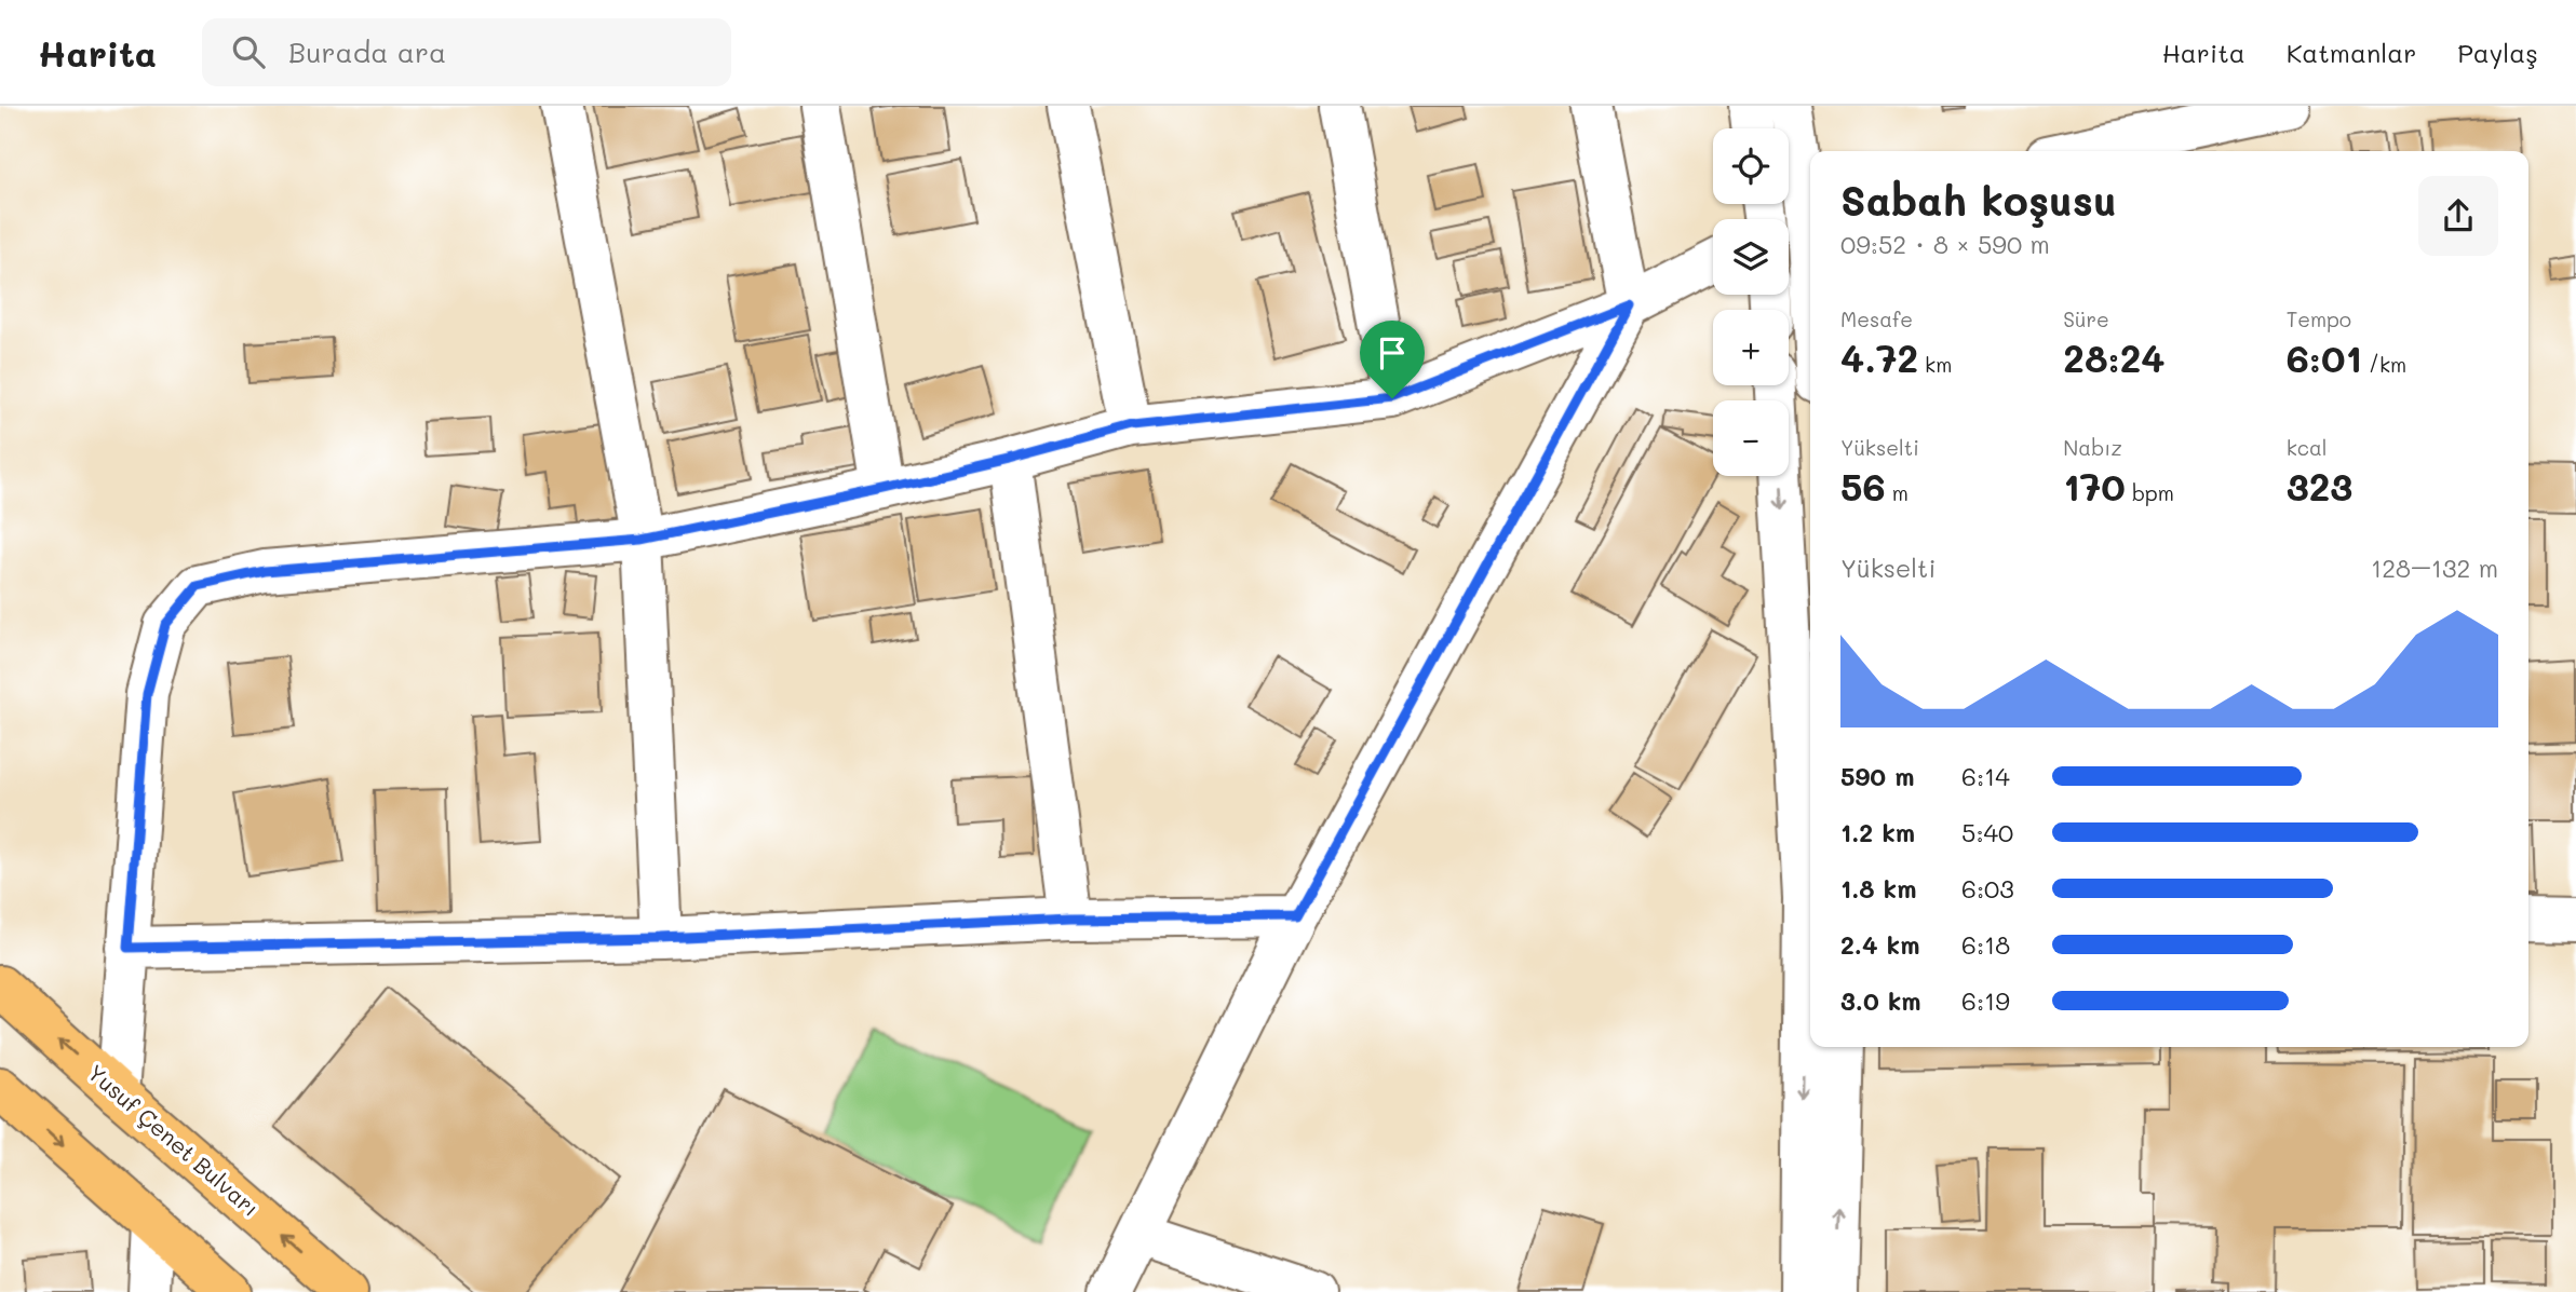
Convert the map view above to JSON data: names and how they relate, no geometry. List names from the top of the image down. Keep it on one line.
{"streets":{"highway":["Yusuf Çenet Bulvarı"]},"page":{"header":"Harita","search":"Burada ara","nav":["Harita","Katmanlar","Paylaş"],"map_buttons":["+","−"],"heading":["Sabah koşusu","09:52 · 8 × 590 m"],"stats":[["Mesafe","4.72 km"],["Süre","28:24"],["Tempo","6:01 /km"],["Yükselti","56 m"],["Nabız","170 bpm"],["kcal","323"]],"chart":["Yükselti","128–132 m"],"list":[{"name":"590 m","note":"6:14"},{"name":"1.2 km","note":"5:40"},{"name":"1.8 km","note":"6:03"},{"name":"2.4 km","note":"6:18"},{"name":"3.0 km","note":"6:19"}]}}
